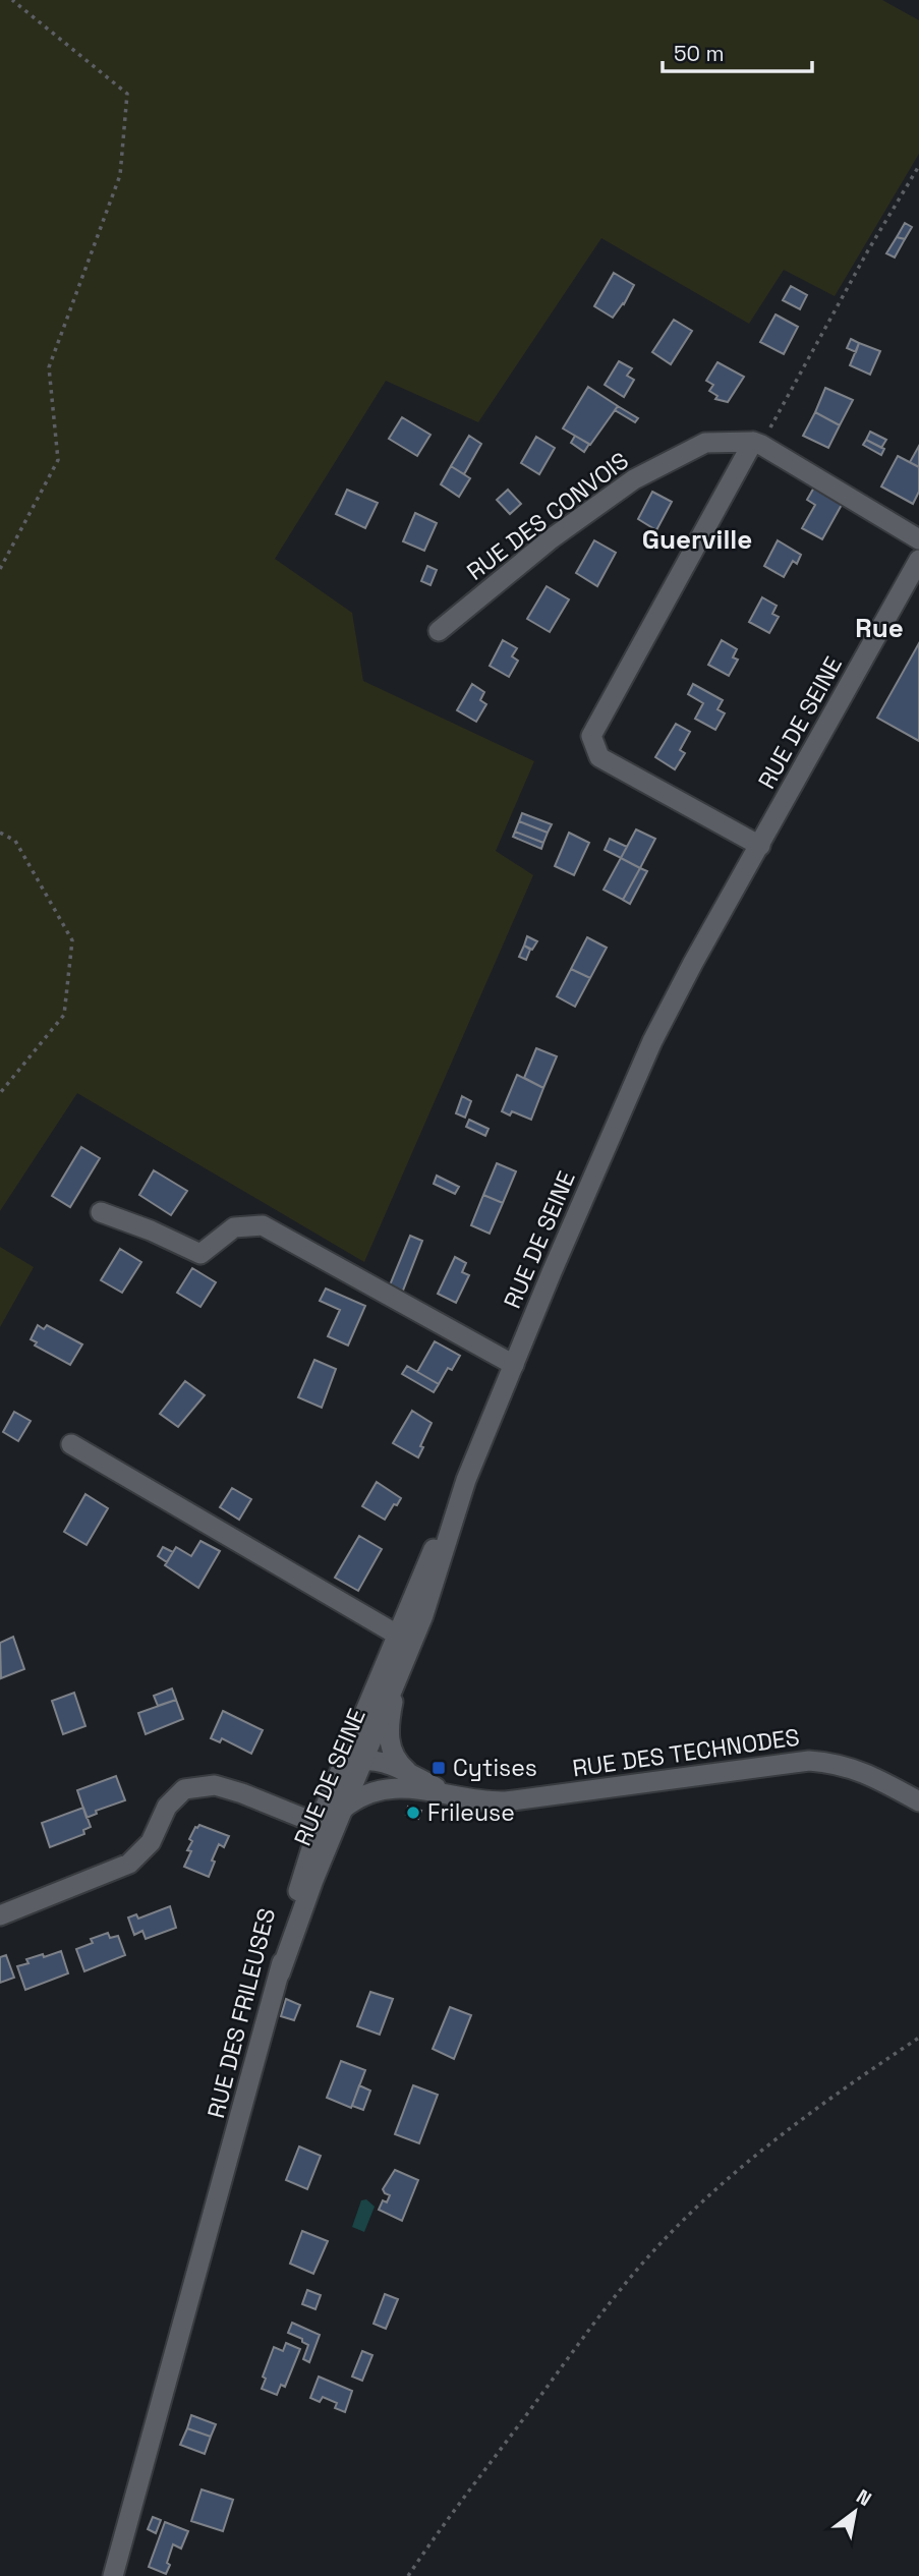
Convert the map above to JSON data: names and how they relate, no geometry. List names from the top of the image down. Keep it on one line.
{"streets":{"street":["RUE DES CONVOIS","RUE DE SEINE","RUE DES TECHNODES","RUE DES FRILEUSES"]},"crossings":[["RUE DE SEINE","RUE DES TECHNODES"],["RUE DE SEINE","RUE DES FRILEUSES"],["RUE DES TECHNODES","RUE DES FRILEUSES"]],"districts":["Guerville","Rue"],"places":{"transit":["Cytises"],"other":["Frileuse"]},"scale_bar":"50 m","north":"top right"}
